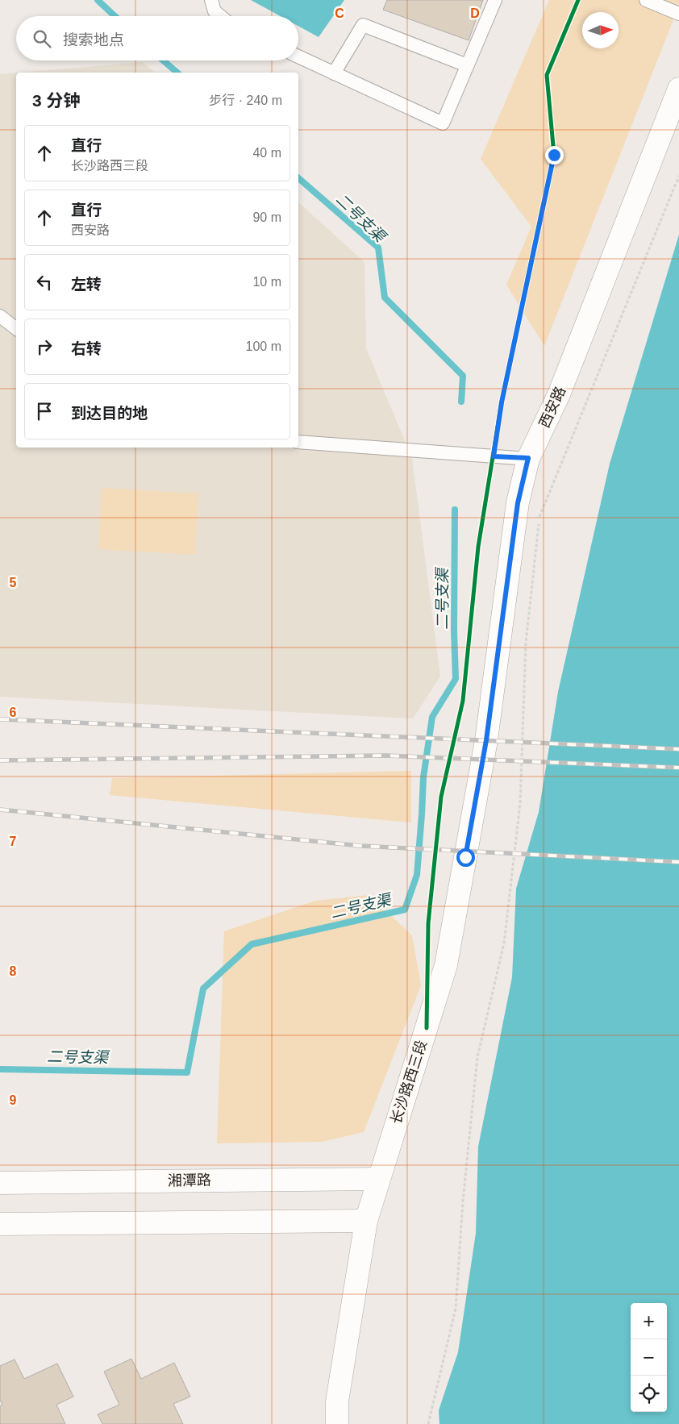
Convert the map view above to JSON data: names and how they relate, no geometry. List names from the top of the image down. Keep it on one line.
{"streets":{"main road":["西安路","长沙路西三段","湘潭路"]},"crossings":[["西安路","长沙路西三段"],["长沙路西三段","湘潭路"]],"water":["二号支渠"],"north":"right","page":{"search":"搜索地点","heading":["3 分钟","步行 · 240 m"],"list":[["直行","长沙路西三段","40 m"],["直行","西安路","90 m"],["左转","10 m"],["右转","100 m"],"到达目的地"],"map_buttons":["+","−"]},"grid":{"columns":["C","D"],"rows":["5","6","7","8","9"]}}
